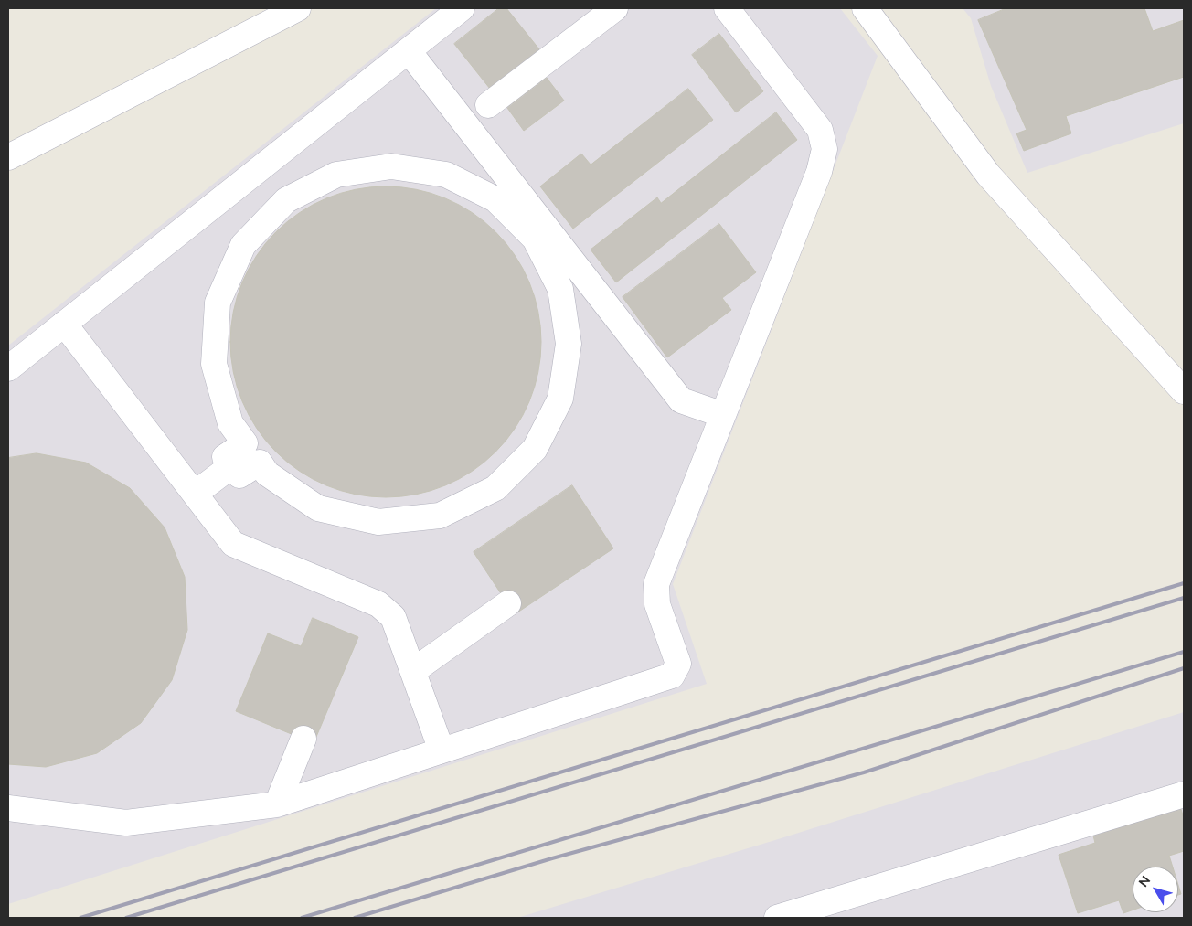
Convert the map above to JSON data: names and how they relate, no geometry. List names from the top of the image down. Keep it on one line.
{"north":"top left"}
